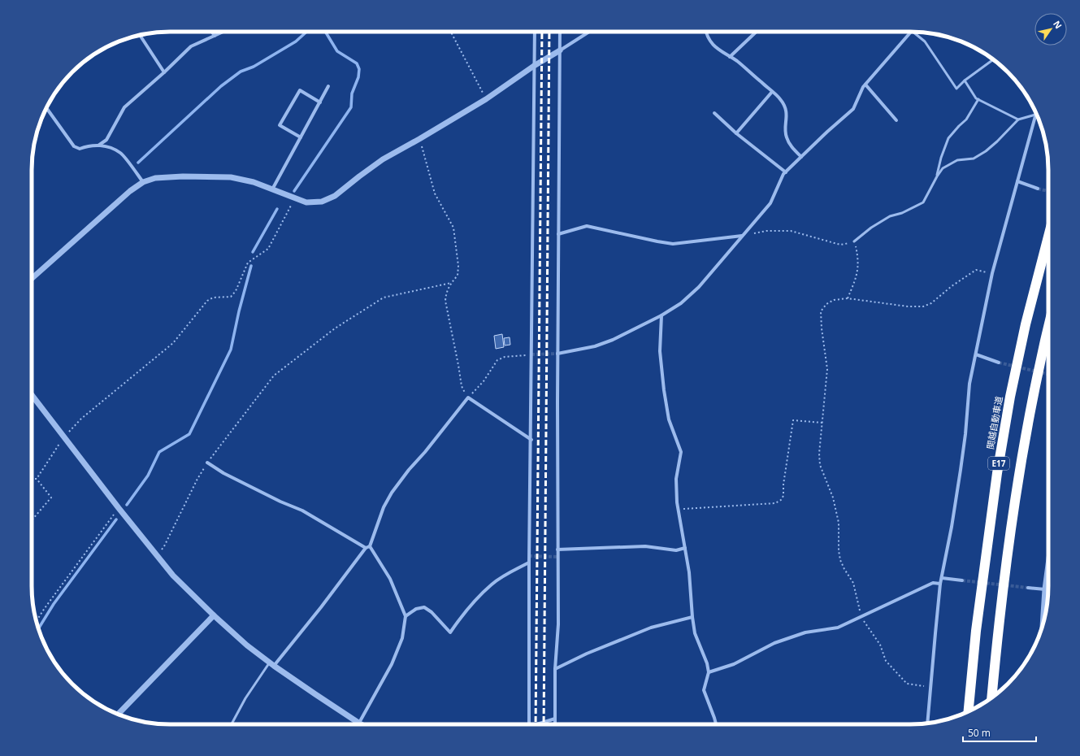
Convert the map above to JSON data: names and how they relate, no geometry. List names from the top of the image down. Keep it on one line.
{"streets":{"highway":["関越自動車道","E17"]},"scale_bar":"50 m","north":"top right"}
